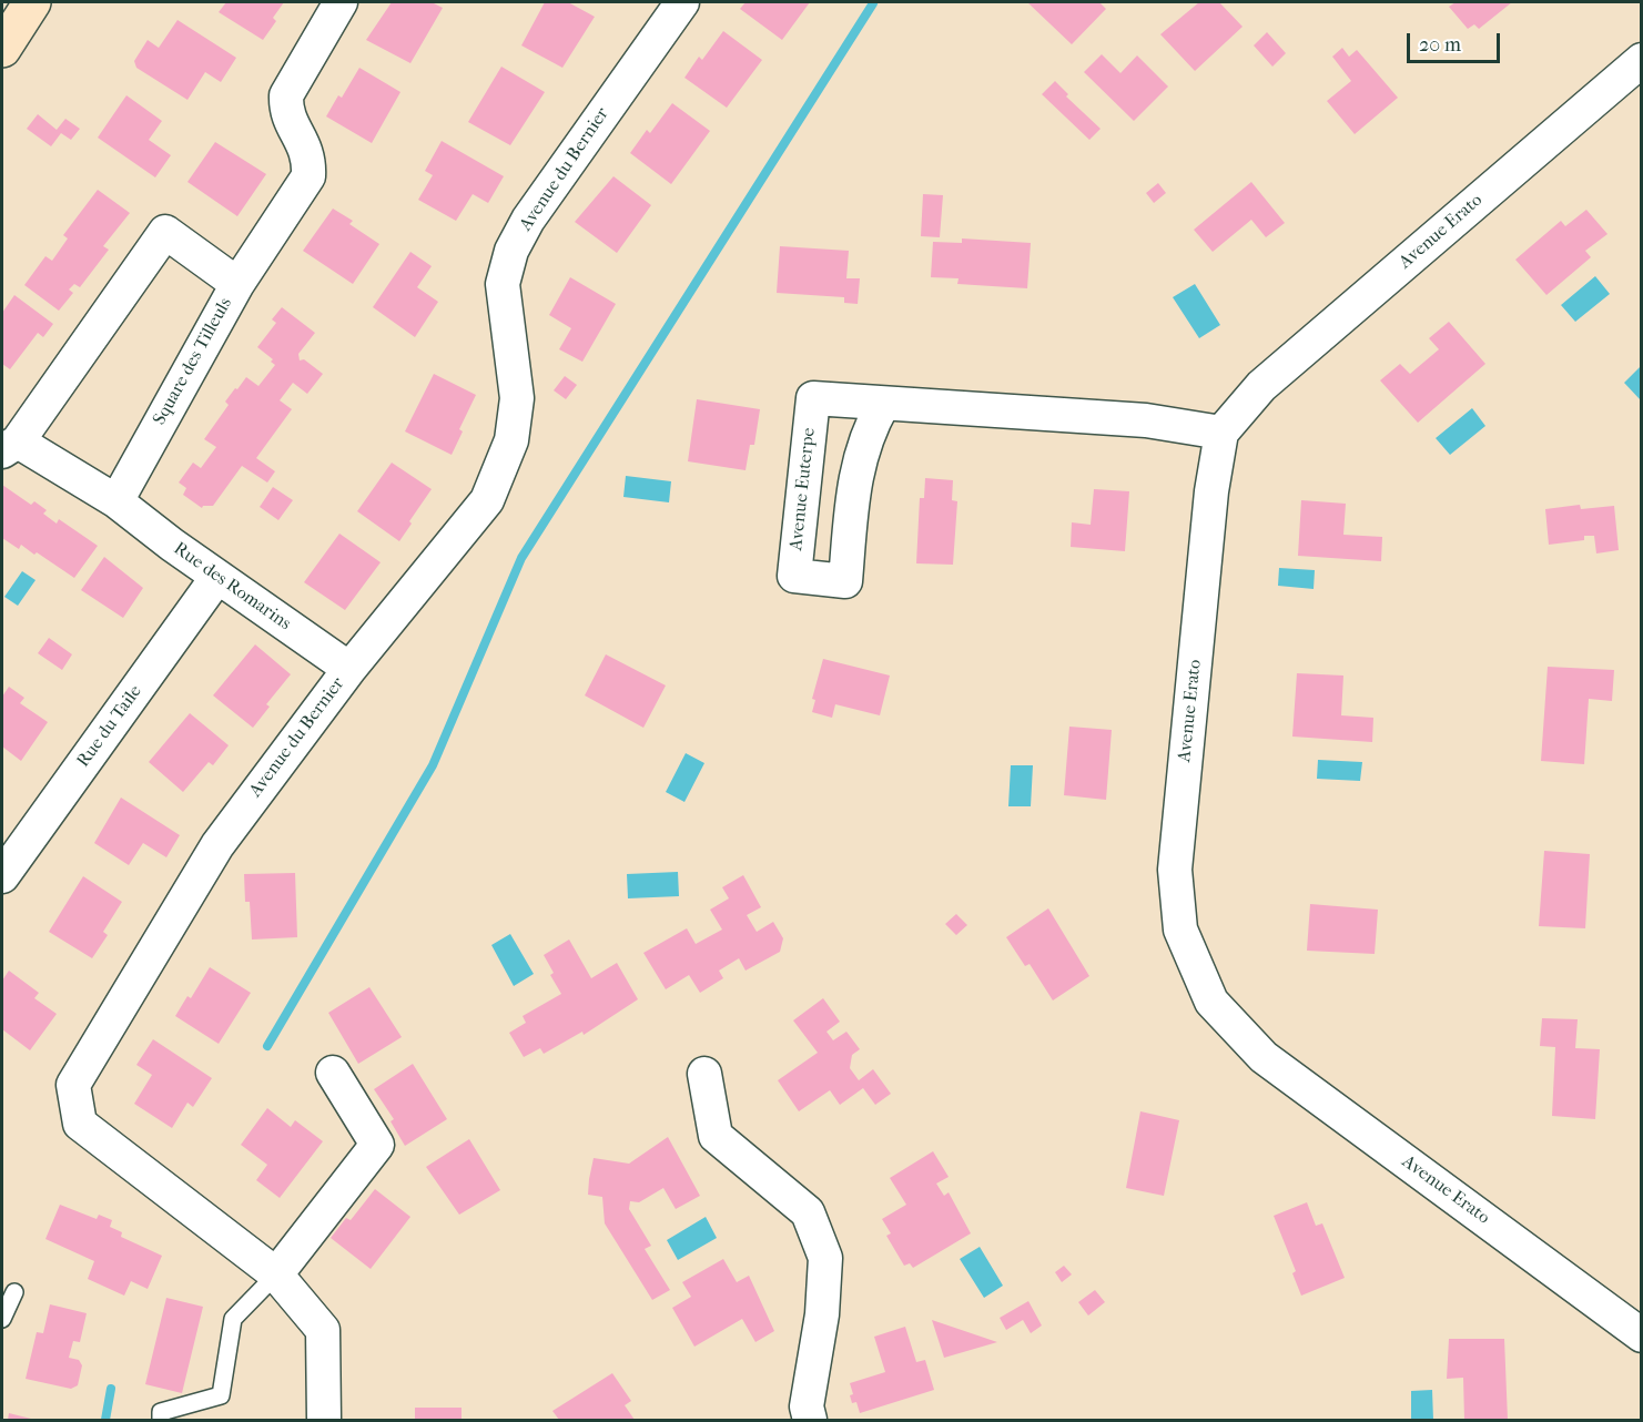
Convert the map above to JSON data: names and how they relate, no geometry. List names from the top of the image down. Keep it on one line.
{"streets":{"street":["Avenue du Bernier","Avenue Erato","Square des Tilleuls","Avenue Euterpe","Rue des Romarins","Rue du Taile"]},"crossings":[["Avenue du Bernier","Rue des Romarins"],["Avenue Erato","Avenue Euterpe"],["Square des Tilleuls","Rue des Romarins"],["Rue des Romarins","Rue du Taile"]],"scale_bar":"20 m"}
